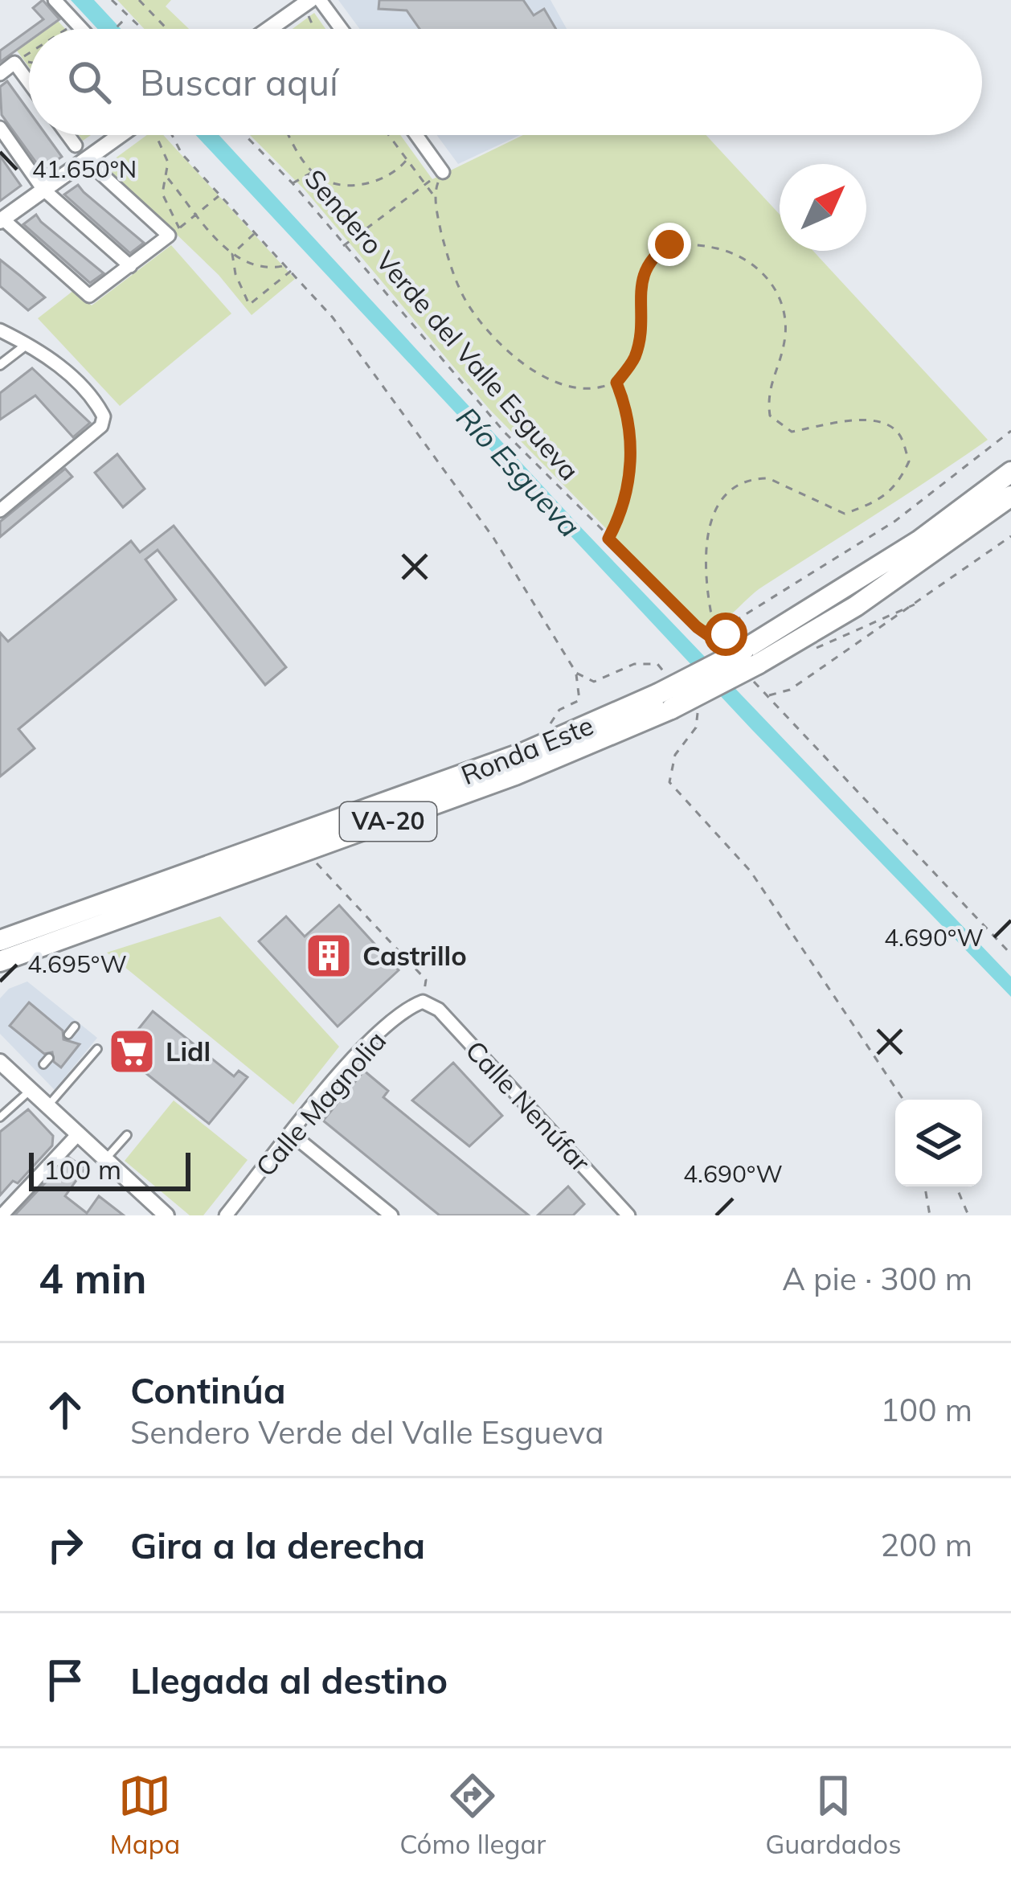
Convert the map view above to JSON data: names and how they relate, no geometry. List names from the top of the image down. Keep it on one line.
{"streets":{"highway":["Ronda Este","VA-20"],"street":["Calle Magnolia","Calle Nenúfar"],"path":["Sendero Verde del Valle Esgueva"]},"crossings":[["Calle Magnolia","Calle Nenúfar"]],"water":["Río Esgueva"],"places":{"building":["Castrillo"],"supermarket":["Lidl"]},"scale_bar":"100 m","north":"top right","page":{"search":"Buscar aquí","scale":"100 m","heading":["4 min","A pie · 300 m"],"list":[["Continúa","Sendero Verde del Valle Esgueva","100 m"],["Gira a la derecha","200 m"],"Llegada al destino"],"nav":["Mapa","Cómo llegar","Guardados"]},"coordinates":["41.650°N","4.690°W","4.695°W"]}
